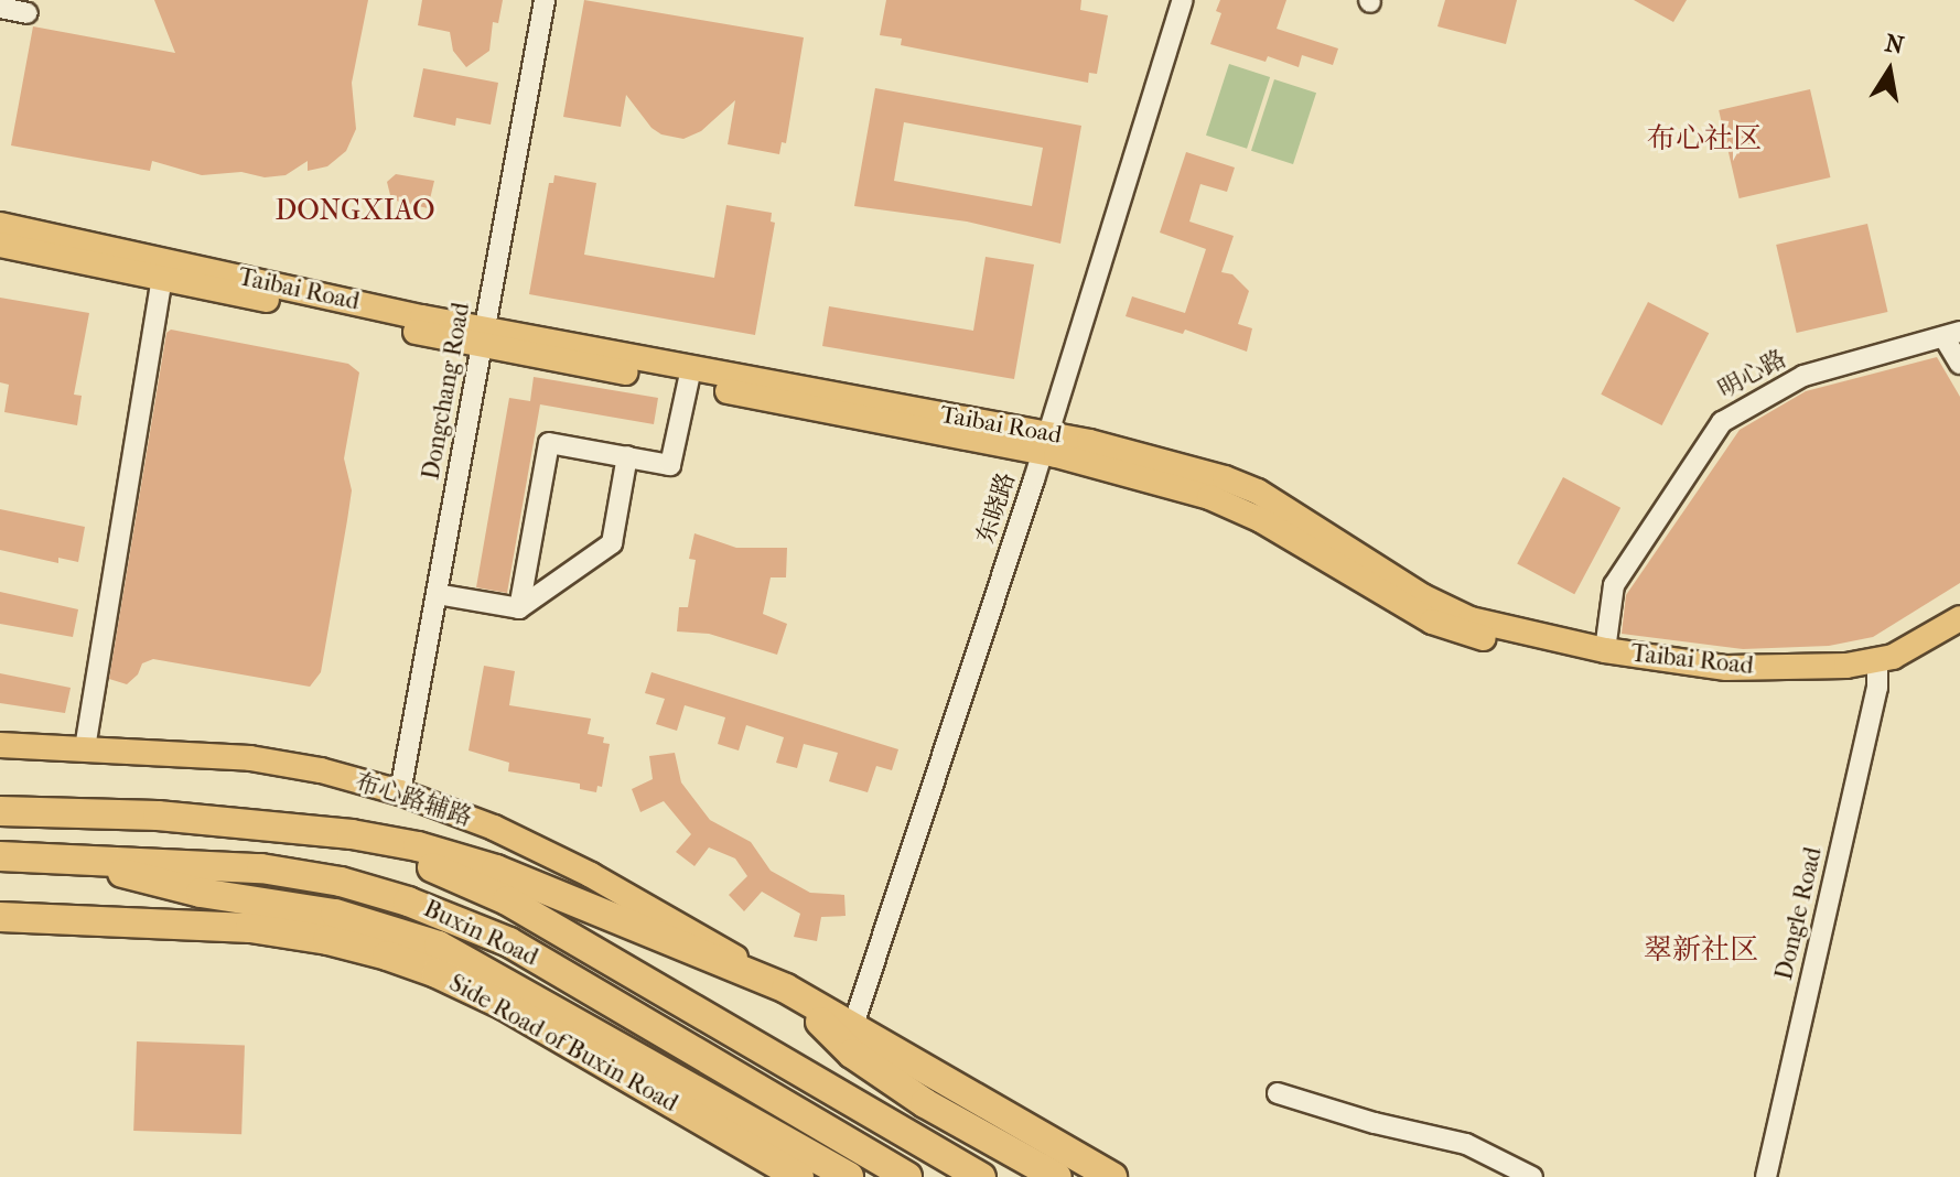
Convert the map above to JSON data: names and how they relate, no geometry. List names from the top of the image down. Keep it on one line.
{"streets":{"highway":["Buxin Road","Side Road of Buxin Road"],"main road":["Taibai Road","布心路辅路"],"street":["明心路","Dongchang Road","东晓路","Dongle Road"]},"crossings":[["Taibai Road","明心路"],["Taibai Road","Dongchang Road"],["Taibai Road","东晓路"],["Taibai Road","Dongle Road"],["Dongchang Road","布心路辅路"],["布心路辅路","Buxin Road"]],"districts":["布心社区","DONGXIAO","翠新社区"],"north":"top"}
